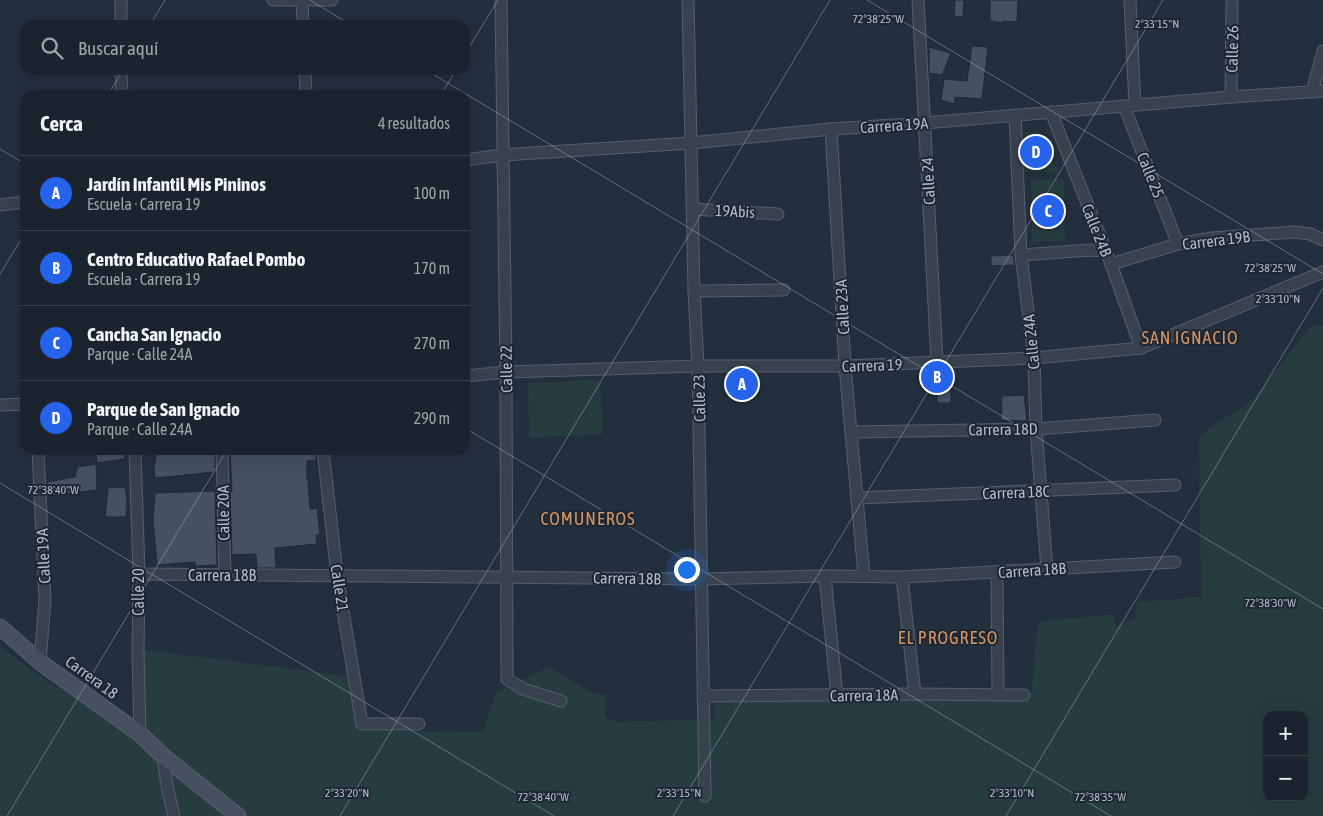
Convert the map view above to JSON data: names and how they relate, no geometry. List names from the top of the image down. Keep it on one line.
{"streets":{"main road":["Carrera 18"],"street":["Calle 26","Carrera 19A","Calle 25","Calle 24","19Abis","Calle 24B","Carrera 19B","Calle 23A","Calle 24A","Carrera 19","Calle 22","Calle 23","Carrera 18D","Carrera 18C","Calle 20A","Calle 19A","Carrera 18B","Calle 21","Calle 20","Carrera 18A"]},"crossings":[["Calle 26","Carrera 19A"],["Carrera 19A","Calle 25"],["Carrera 19A","Calle 24"],["Carrera 19A","Calle 24B"],["Carrera 19A","Calle 23A"],["Carrera 19A","Calle 24A"],["Carrera 19A","Calle 22"],["Carrera 19A","Calle 23"],["Calle 25","Carrera 19B"],["Calle 24","Carrera 19"],["19Abis","Calle 23"],["Calle 24B","Carrera 19B"],["Calle 24B","Carrera 19"],["Calle 23A","Carrera 19"],["Calle 23A","Carrera 18D"],["Calle 23A","Carrera 18C"],["Calle 23A","Carrera 18B"],["Calle 24A","Carrera 19"],["Calle 24A","Carrera 18D"],["Calle 24A","Carrera 18C"],["Calle 24A","Carrera 18B"],["Carrera 19","Calle 22"],["Carrera 19","Calle 23"],["Calle 22","Carrera 18B"],["Calle 23","Carrera 18B"],["Calle 23","Carrera 18A"],["Calle 20A","Carrera 18B"],["Calle 19A","Carrera 18"],["Carrera 18B","Calle 21"],["Carrera 18B","Calle 20"],["Calle 20","Carrera 18"]],"districts":["SAN IGNACIO","COMUNEROS","EL PROGRESO"],"page":{"search":"Buscar aquí","heading":["Cerca","4 resultados"],"pins":["D","C","B","A"],"list":[{"mark":"A","name":"Jardín Infantil Mis Pininos","note":"Escuela · Carrera 19","value":"100 m"},{"mark":"B","name":"Centro Educativo Rafael Pombo","note":"Escuela · Carrera 19","value":"170 m"},{"mark":"C","name":"Cancha San Ignacio","note":"Parque · Calle 24A","value":"270 m"},{"mark":"D","name":"Parque de San Ignacio","note":"Parque · Calle 24A","value":"290 m"}],"map_buttons":["+","−"]},"coordinates":["72°38'25\"W","2°33'15\"N","2°33'10\"N","72°38'40\"W","72°38'30\"W","2°33'20\"N","72°38'35\"W"]}
